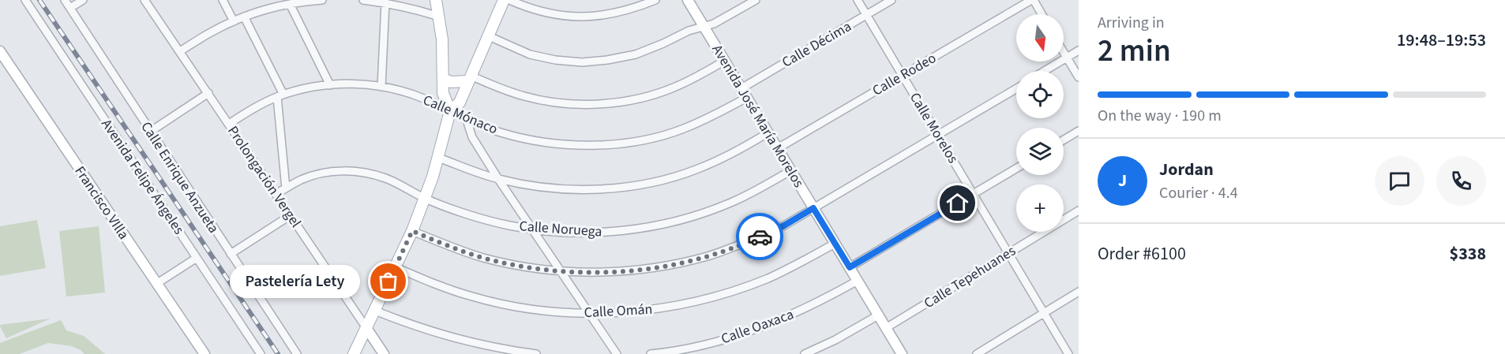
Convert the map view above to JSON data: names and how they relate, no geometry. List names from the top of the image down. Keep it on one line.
{"streets":{"street":["Calle Décima","Calle Rodeo","Calle Mónaco","Avenida José María Morelos","Calle Morelos","Avenida Felipe Ángeles","Prolongación Vergel","Calle Enrique Anzueta","Francisco VIlla","Calle Noruega","Calle Tepehuanes","Calle Omán","Calle Oaxaca"]},"crossings":[["Calle Décima","Avenida José María Morelos"],["Calle Décima","Calle Morelos"],["Calle Rodeo","Avenida José María Morelos"],["Calle Rodeo","Calle Morelos"],["Calle Mónaco","Avenida José María Morelos"],["Calle Mónaco","Prolongación Vergel"],["Avenida José María Morelos","Calle Noruega"],["Avenida José María Morelos","Calle Tepehuanes"],["Avenida José María Morelos","Calle Omán"],["Avenida José María Morelos","Calle Oaxaca"],["Calle Morelos","Calle Tepehuanes"],["Prolongación Vergel","Calle Noruega"]],"places":["Pastelería Lety"],"north":"bottom","page":{"heading":["2 min","Arriving in","19:48–19:53"],"panel":["Jordan","Courier · 4.4","Order #6100","$338"],"map_buttons":"+","bar":"On the way · 190 m","round":"J","bubble":"Pastelería Lety"}}
